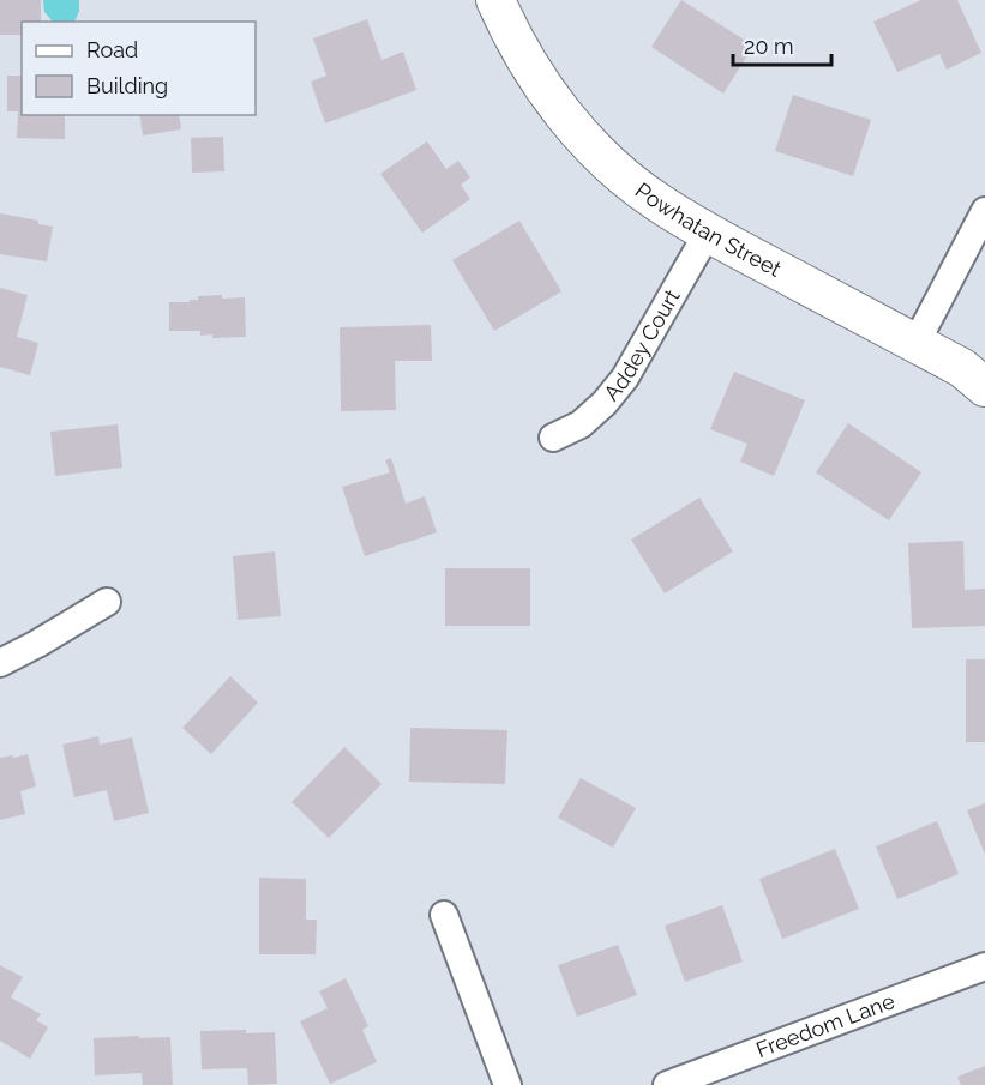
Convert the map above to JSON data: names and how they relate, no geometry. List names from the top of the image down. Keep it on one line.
{"streets":{"street":["Powhatan Street","Addey Court","Freedom Lane"]},"crossings":[["Powhatan Street","Addey Court"]],"legend":["Road","Building"],"scale_bar":"20 m"}
